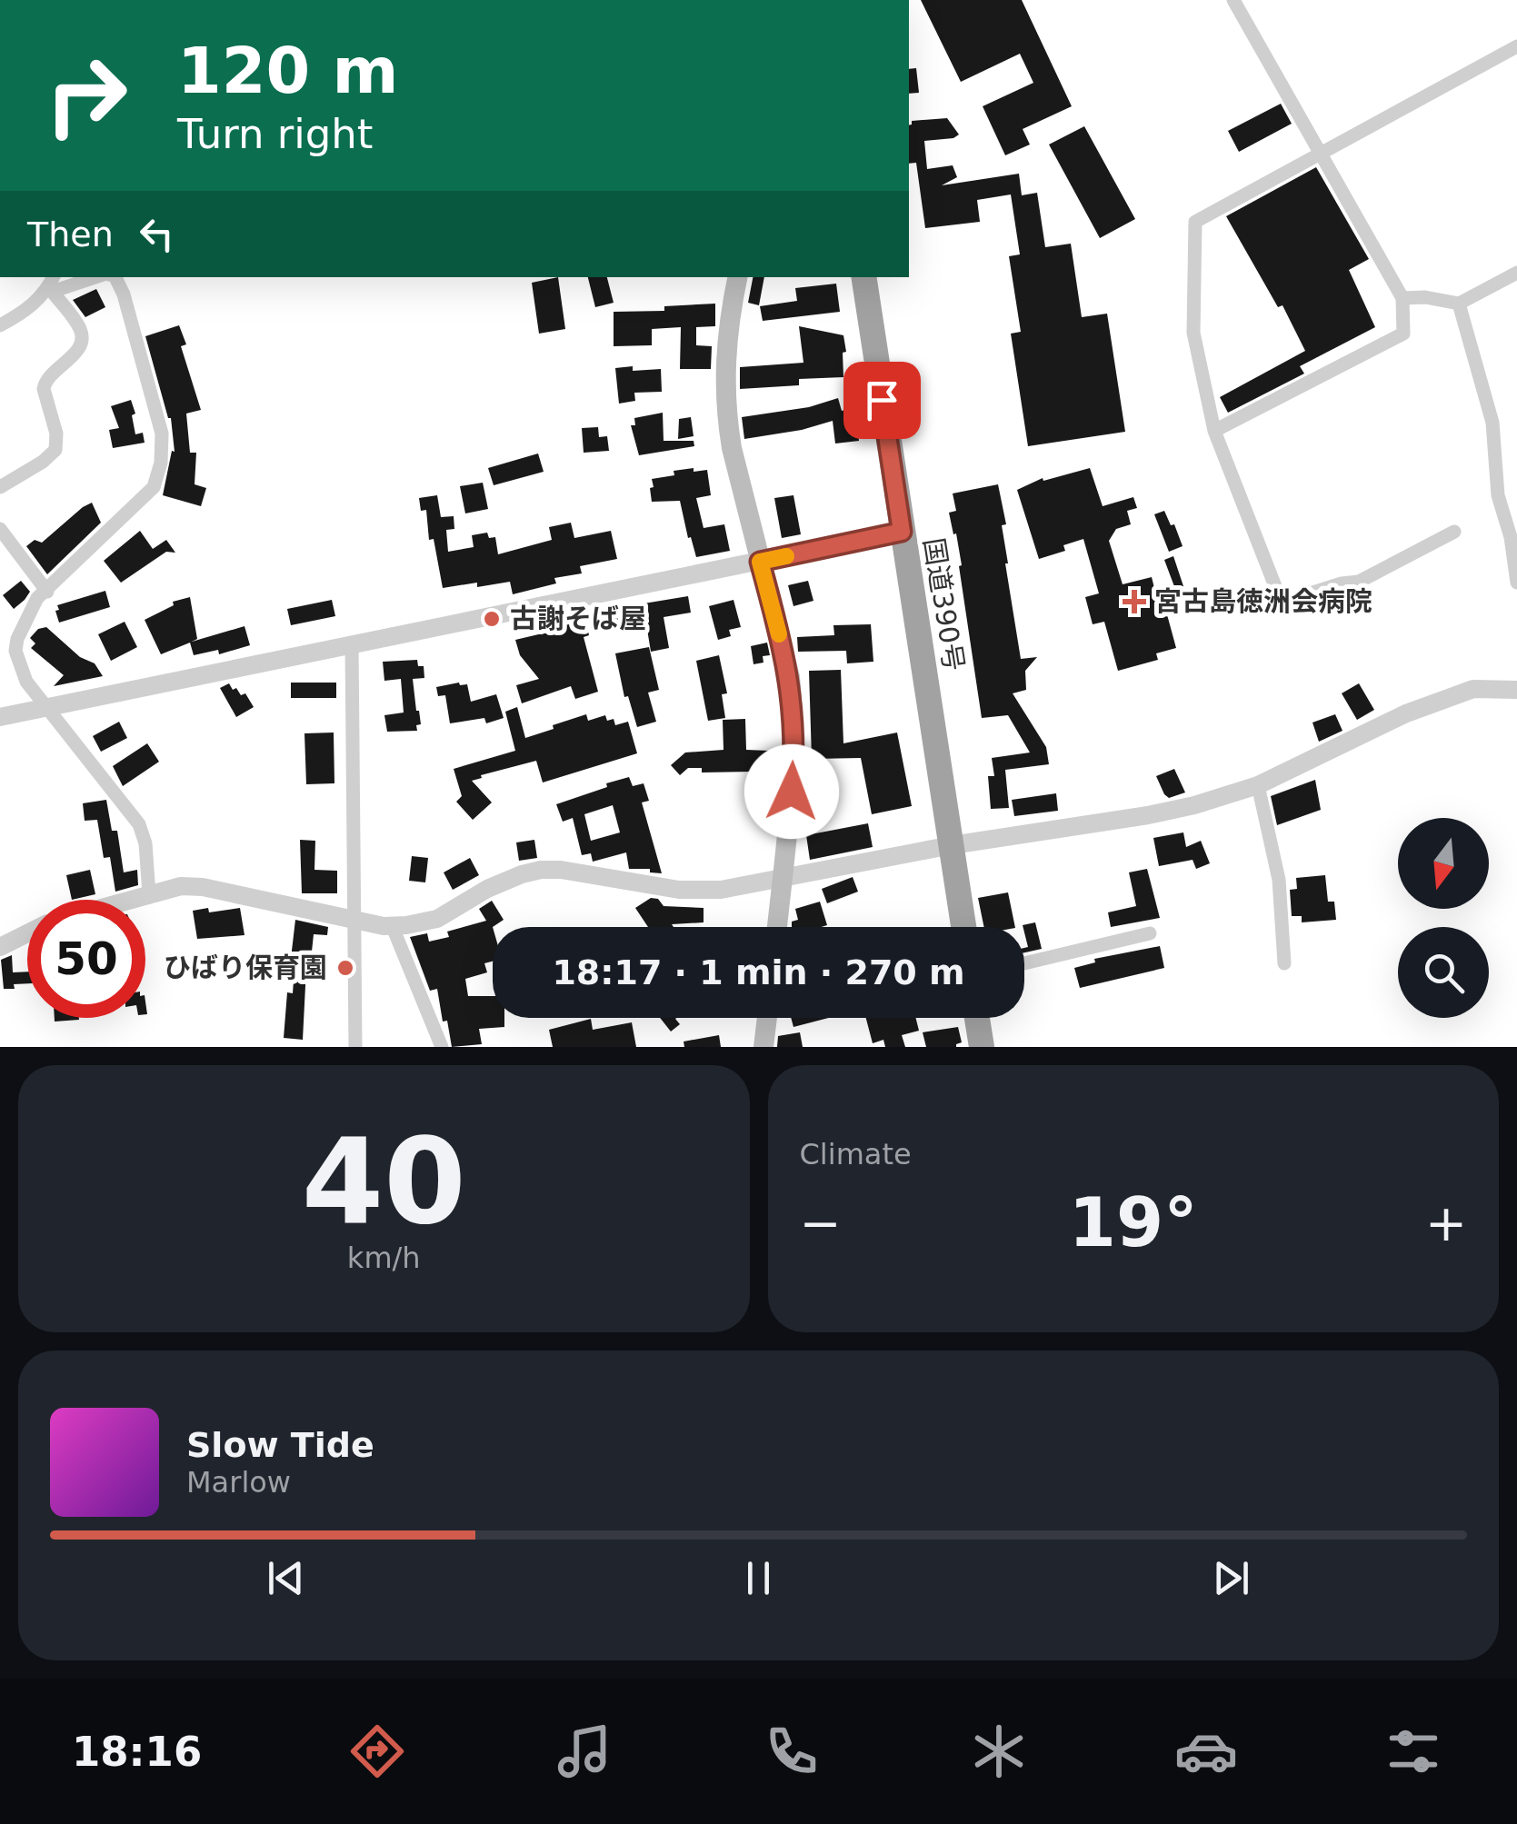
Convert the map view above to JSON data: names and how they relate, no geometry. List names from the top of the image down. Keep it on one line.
{"streets":{"highway":["国道390号"]},"places":{"health":["宮古島徳洲会病院"],"other":["古謝そば屋","ひばり保育園"]},"north":"bottom","page":{"turn":["120 m","Turn right"],"then":"Then","limit":"50","trip":"18:17 · 1 min · 270 m","tile":[["40","km/h"],"Climate"],"heat":["−","19°","+"],"song":["Slow Tide","Marlow"],"tabs":"18:16"}}
